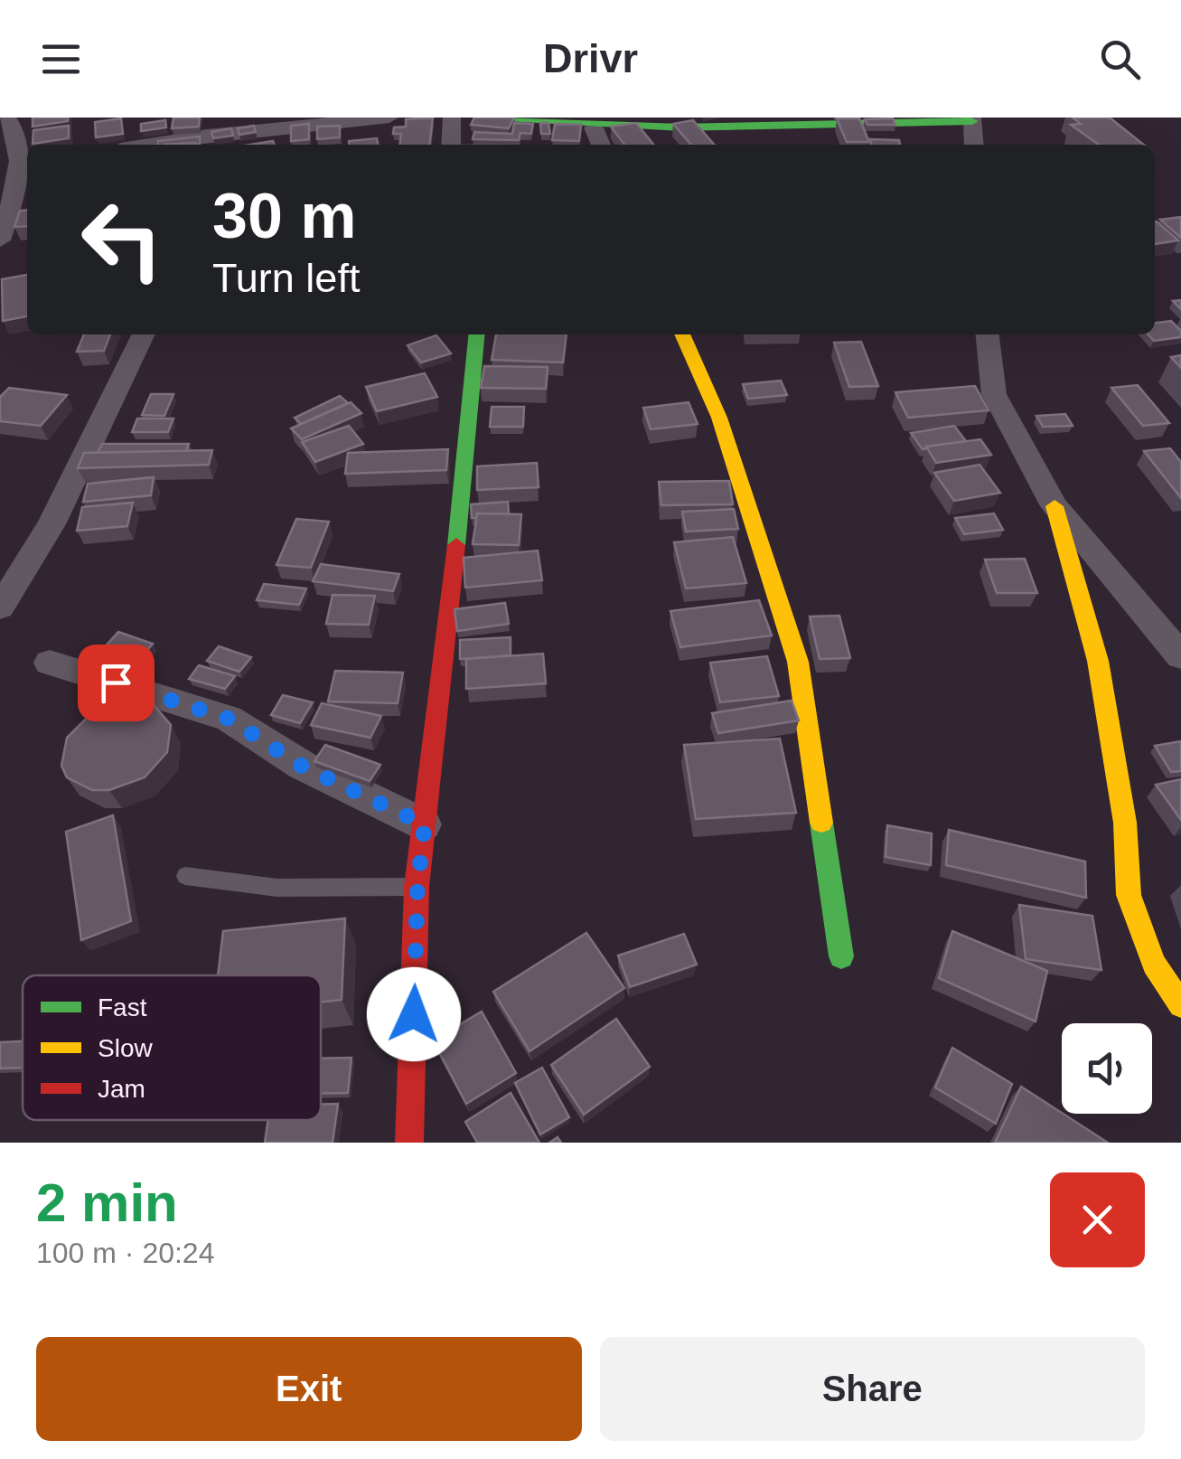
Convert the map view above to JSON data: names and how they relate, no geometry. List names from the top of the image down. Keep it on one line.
{"legend":["Fast","Slow","Jam"],"page":{"header":"Drivr","turn":["30 m","Turn left"],"heading":["2 min","100 m · 20:24"],"buttons":["Exit","Share"]}}
